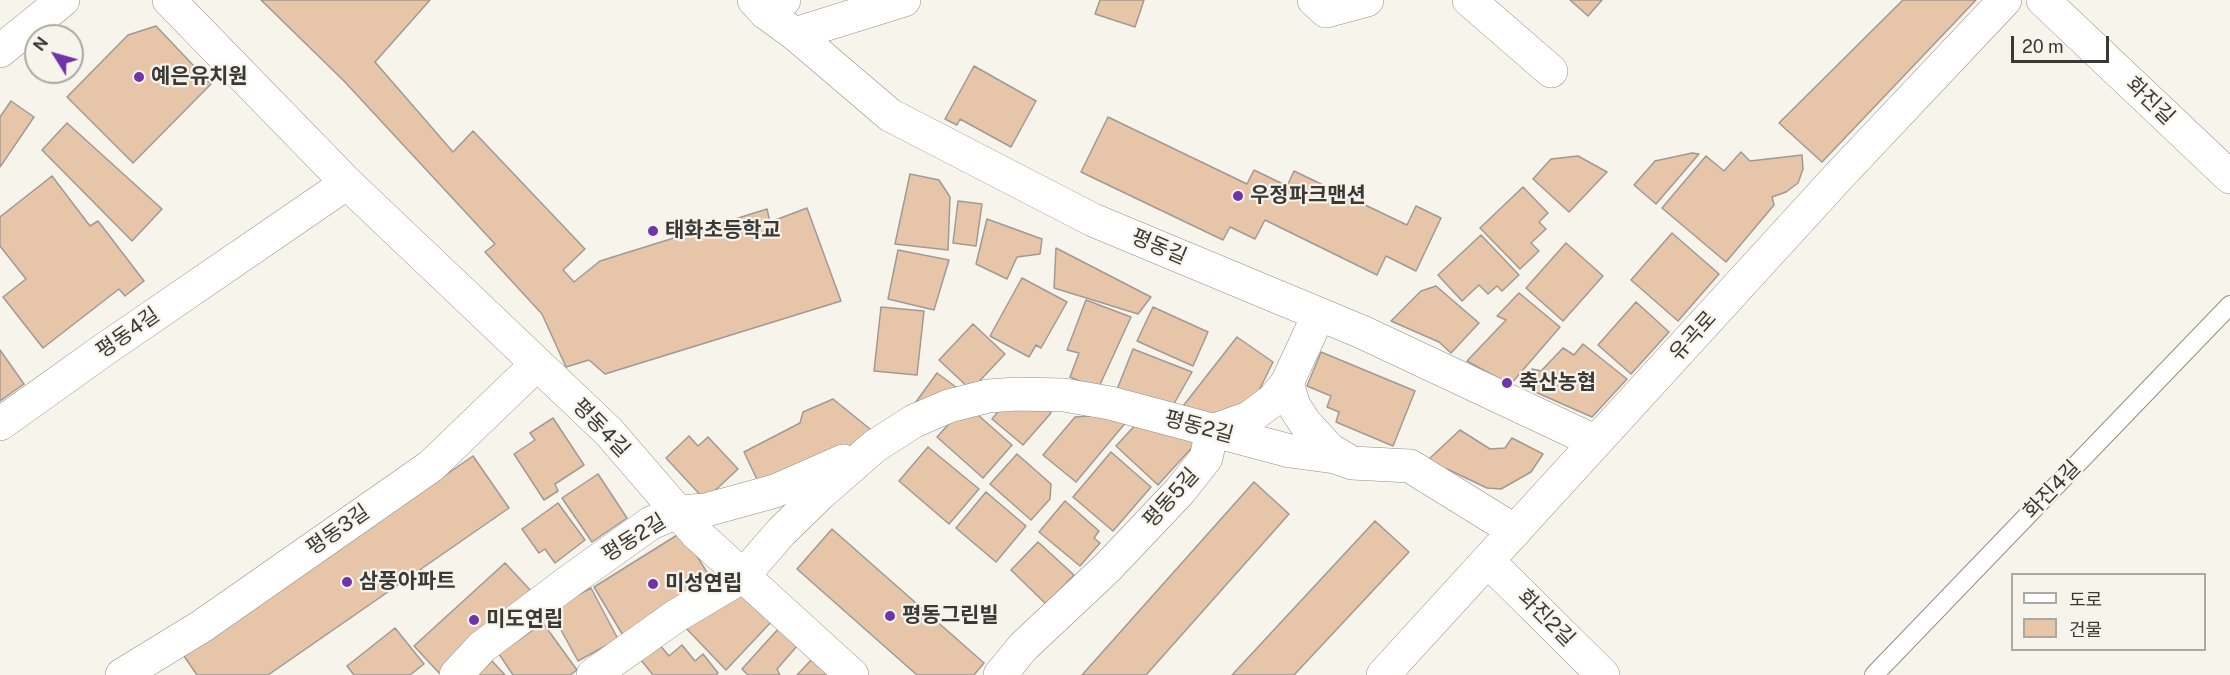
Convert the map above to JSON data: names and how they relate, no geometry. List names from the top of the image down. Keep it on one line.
{"streets":{"street":["화진길","평동길","평동4길","유곡로","평동2길","평동5길","평동3길","화진2길"],"lane":["화진4길"]},"crossings":[["평동길","유곡로"],["평동4길","평동2길"],["평동4길","평동3길"],["유곡로","평동2길"],["유곡로","화진2길"],["평동2길","평동5길"]],"places":["예은유치원","우정파크맨션","태화초등학교","축산농협","삼풍아파트","미성연립","평동그린빌","미도연립"],"legend":["도로","건물"],"scale_bar":"20 m","north":"top left"}
